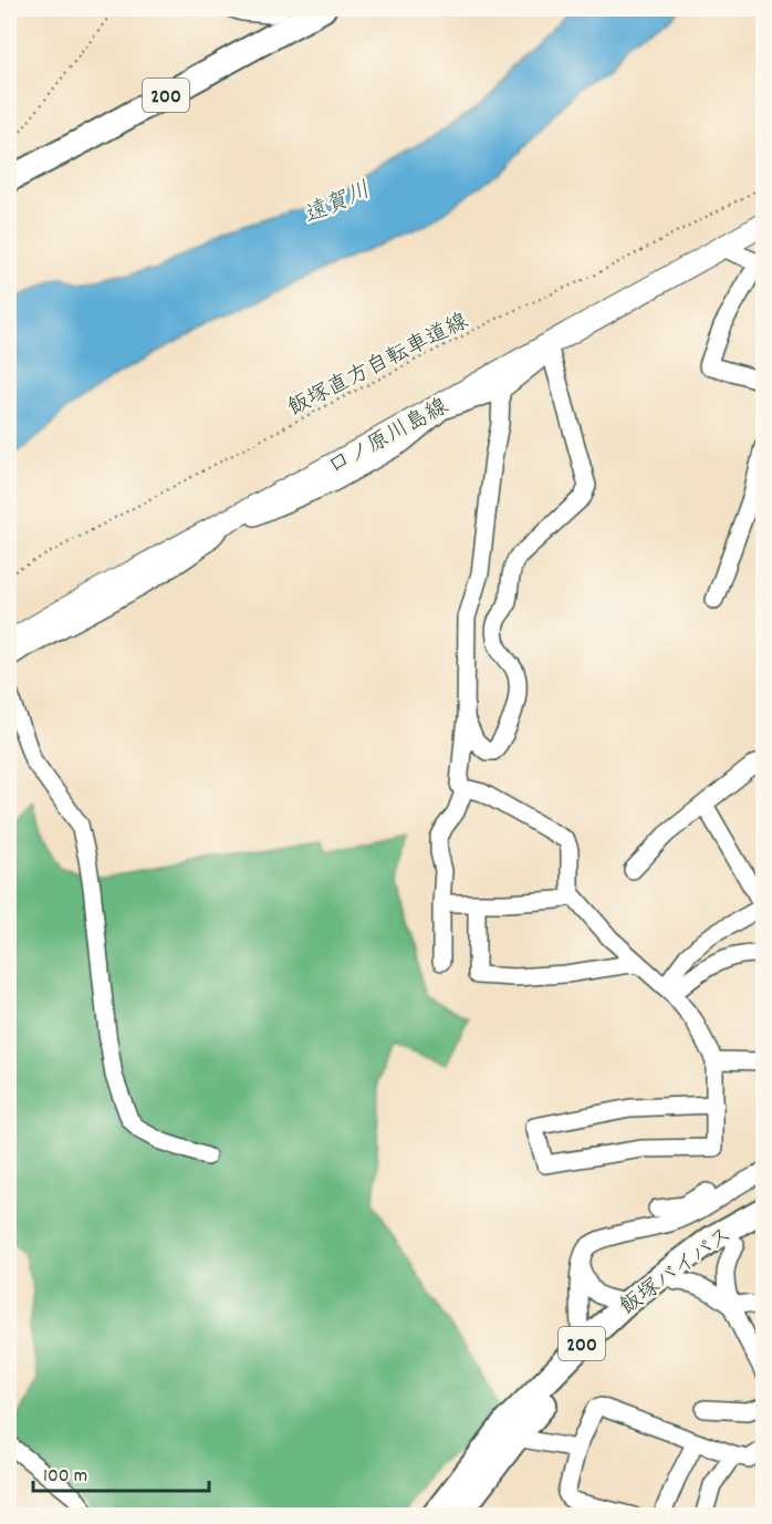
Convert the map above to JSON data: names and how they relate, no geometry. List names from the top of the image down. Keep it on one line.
{"streets":{"highway":["200","飯塚バイパス"],"main road":["口ノ原川島線"],"path":["飯塚直方自転車道線"]},"water":["遠賀川"],"scale_bar":"100 m"}
